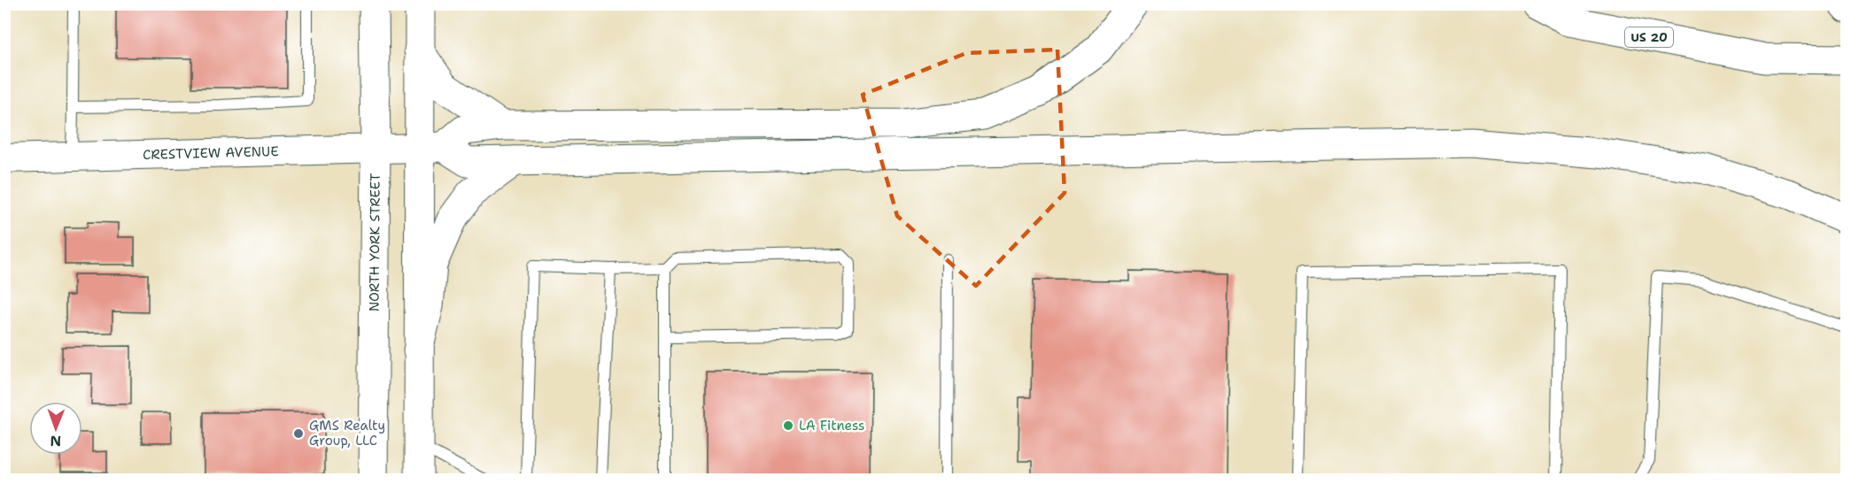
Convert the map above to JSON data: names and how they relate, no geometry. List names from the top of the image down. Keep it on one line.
{"streets":{"main road":["US 20","NORTH YORK STREET"],"street":["CRESTVIEW AVENUE"]},"crossings":[["CRESTVIEW AVENUE","NORTH YORK STREET"]],"places":["LA Fitness","GMS Realty Group, LLC"],"north":"bottom"}
